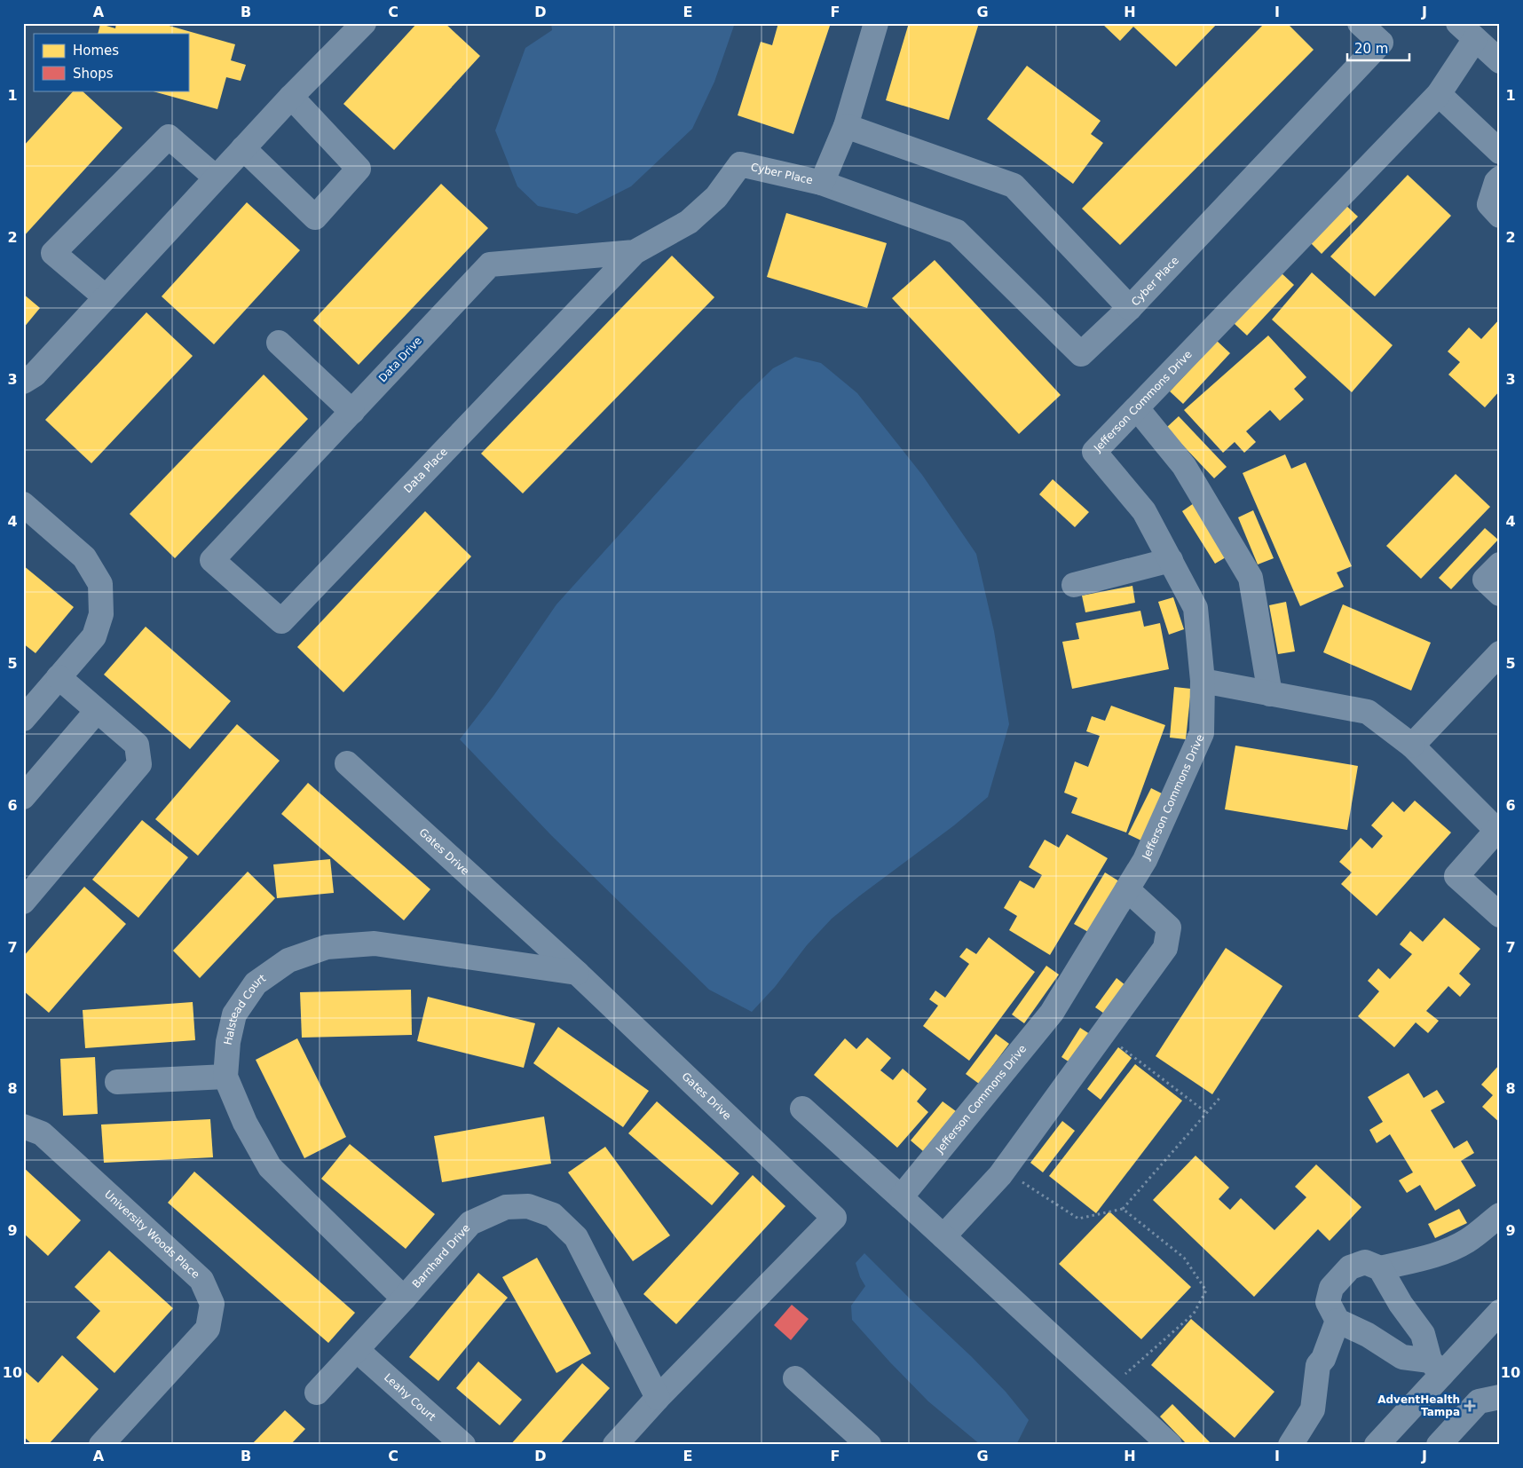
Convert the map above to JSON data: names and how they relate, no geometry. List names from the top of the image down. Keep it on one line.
{"streets":{"street":["Cyber Place","Data Drive","Jefferson Commons Drive","Data Place","Gates Drive","Halstead Court","University Woods Place","Barnhard Drive","Leahy Court"]},"crossings":[["Cyber Place","Data Drive"],["Cyber Place","Data Place"],["Data Drive","Data Place"],["Gates Drive","Halstead Court"],["Gates Drive","Barnhard Drive"],["Halstead Court","Barnhard Drive"],["Barnhard Drive","Leahy Court"]],"places":{"health":["AdventHealth Tampa"]},"legend":["Homes","Shops"],"scale_bar":"20 m","grid":{"columns":["A","B","C","D","E","F","G","H","I","J"],"rows":["1","2","3","4","5","6","7","8","9","10"]}}
